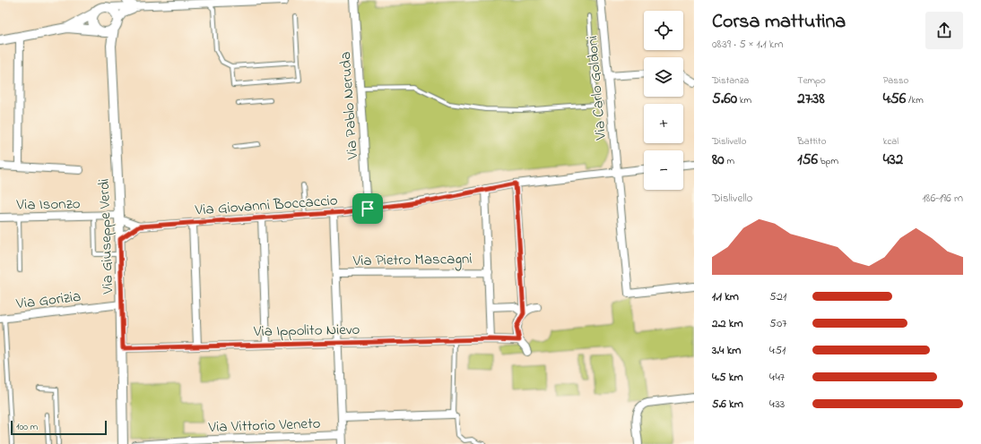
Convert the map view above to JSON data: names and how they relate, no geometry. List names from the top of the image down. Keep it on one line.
{"streets":{"street":["Via Carlo Goldoni","Via Pablo Neruda","Via Isonzo","Via Giovanni Boccaccio","Via Giuseppe Verdi","Via Pietro Mascagni","Via Gorizia","Via Ippolito Nievo","Via Vittorio Veneto"]},"crossings":[["Via Carlo Goldoni","Via Giovanni Boccaccio"],["Via Pablo Neruda","Via Giovanni Boccaccio"],["Via Isonzo","Via Giovanni Boccaccio"],["Via Isonzo","Via Giuseppe Verdi"],["Via Giovanni Boccaccio","Via Giuseppe Verdi"],["Via Giuseppe Verdi","Via Gorizia"],["Via Giuseppe Verdi","Via Ippolito Nievo"]],"scale_bar":"100 m","page":{"heading":["Corsa mattutina","08:39 · 5 × 1.1 km"],"map_buttons":["+","−"],"stats":[["Distanza","5.60 km"],["Tempo","27:38"],["Passo","4:56 /km"],["Dislivello","80 m"],["Battito","156 bpm"],["kcal","432"]],"chart":["Dislivello","186–196 m"],"list":[{"name":"1.1 km","note":"5:21"},{"name":"2.2 km","note":"5:07"},{"name":"3.4 km","note":"4:51"},{"name":"4.5 km","note":"4:47"},{"name":"5.6 km","note":"4:33"}],"scale":"100 m"}}
